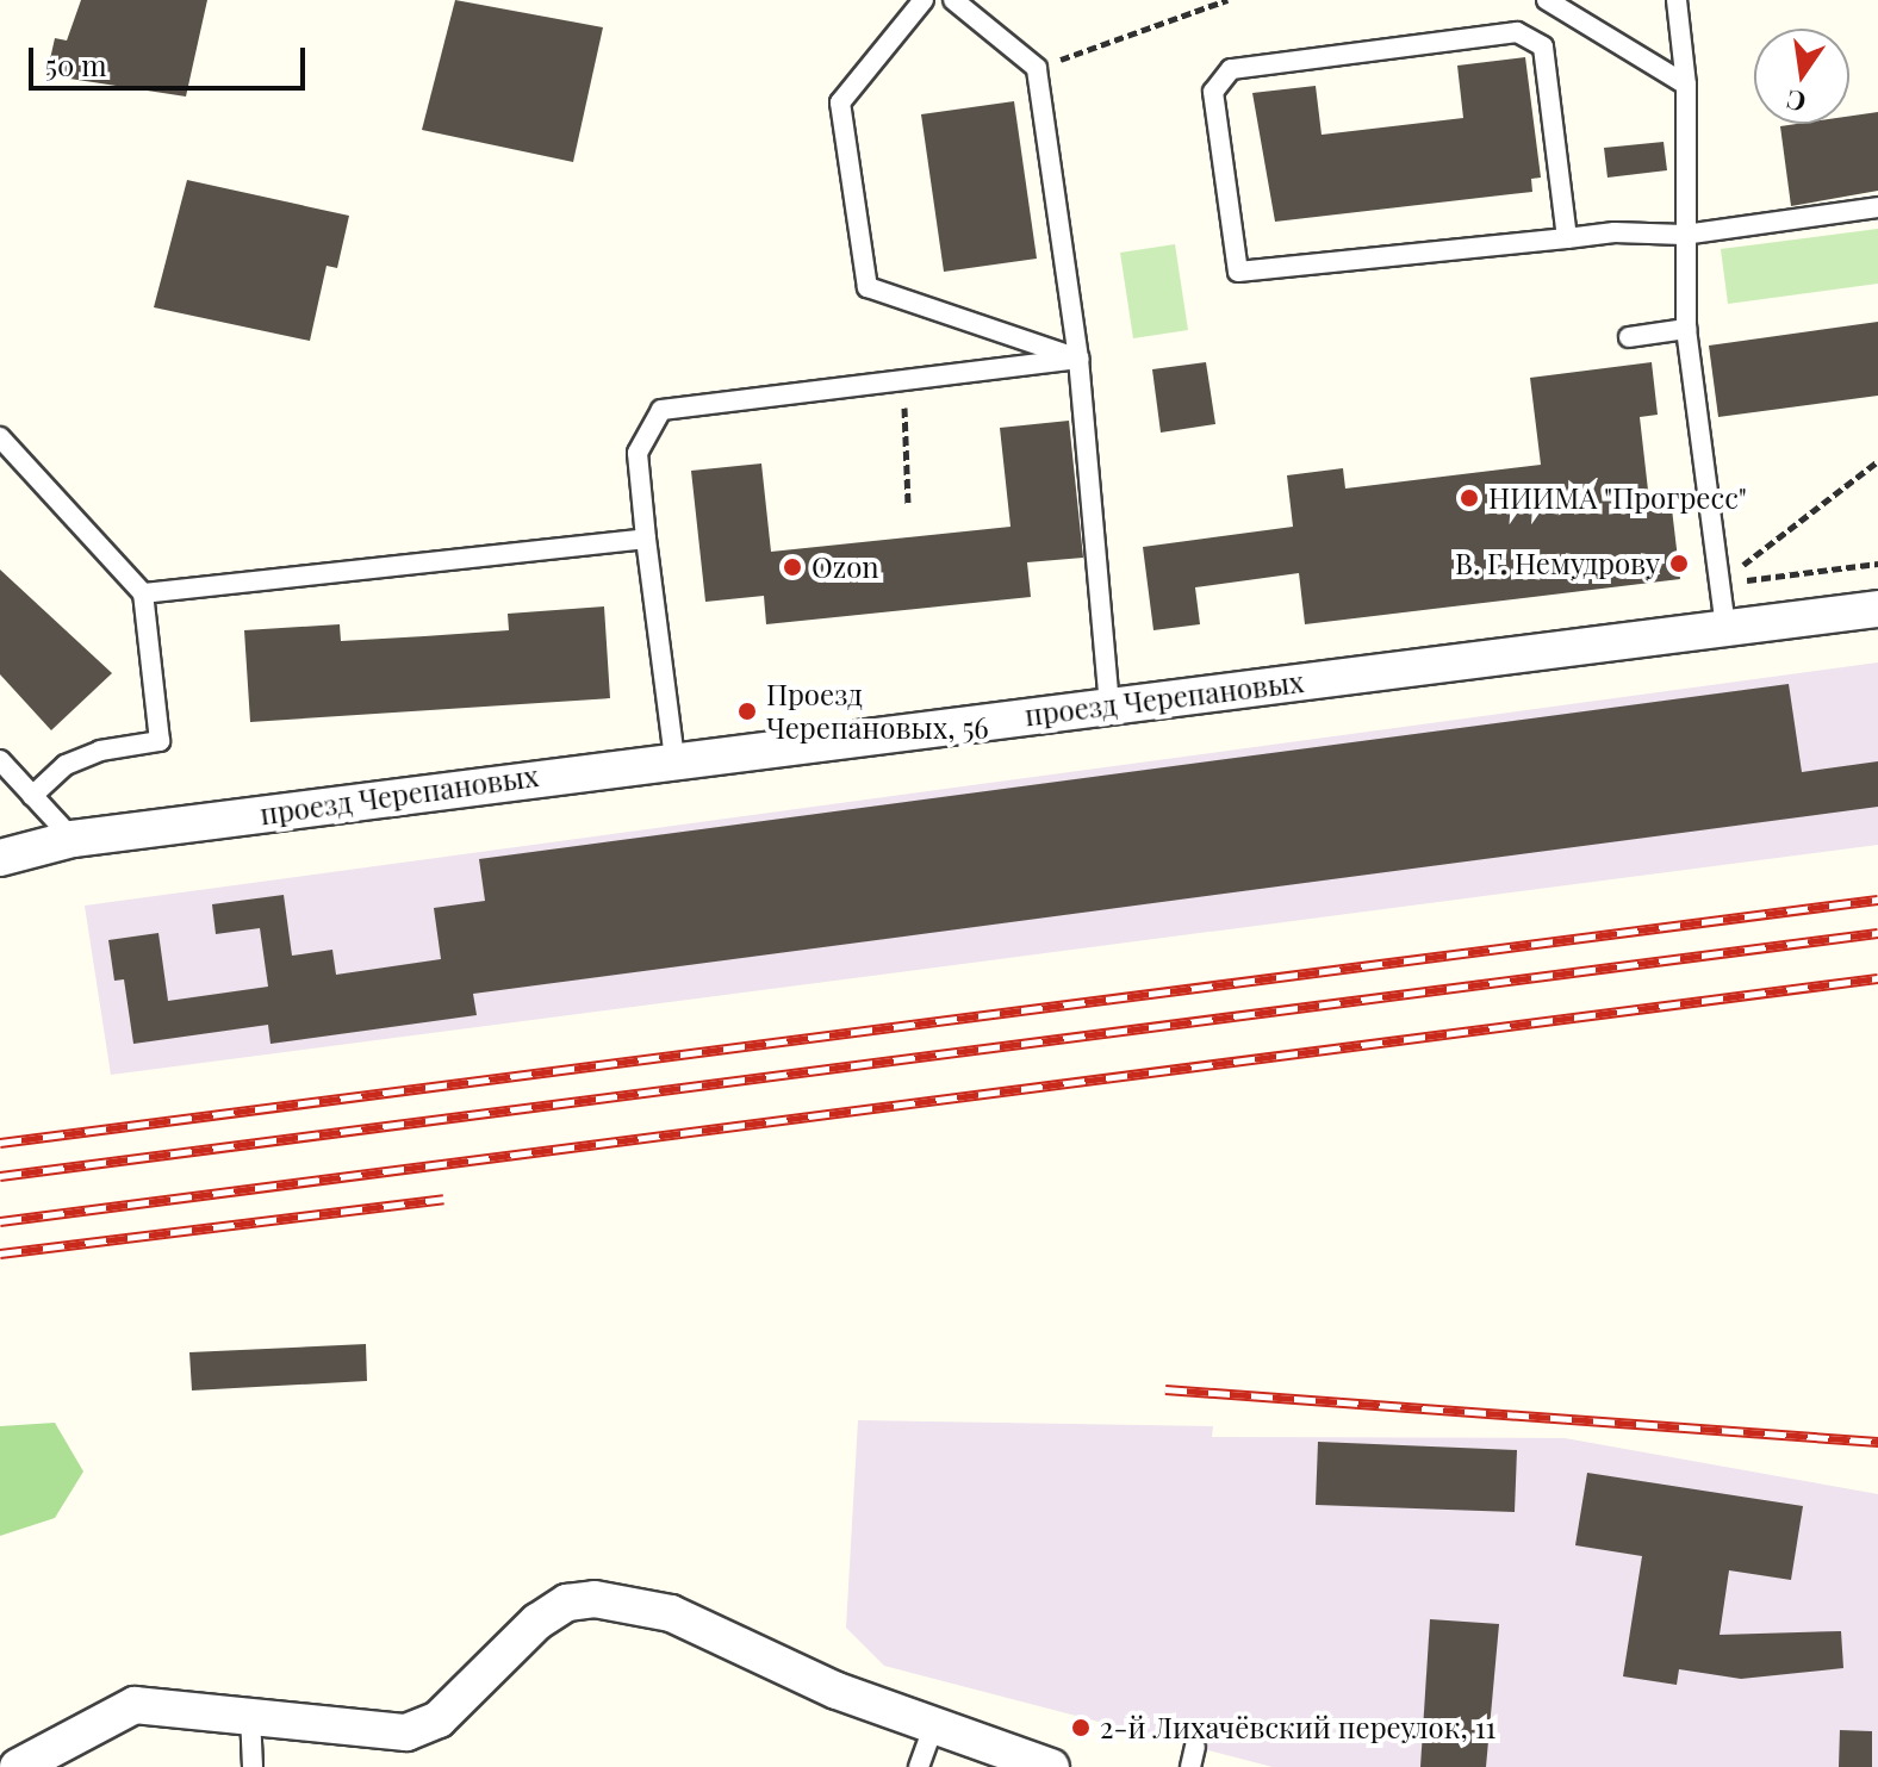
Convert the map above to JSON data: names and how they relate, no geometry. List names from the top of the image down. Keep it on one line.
{"streets":{"street":["проезд Черепановых"]},"places":["НИИМА \"Прогресс\"","В. Г. Немудрову","Ozon","Проезд Черепановых, 56","2-й Лихачёвский переулок, 11"],"scale_bar":"50 m","north":"bottom"}
